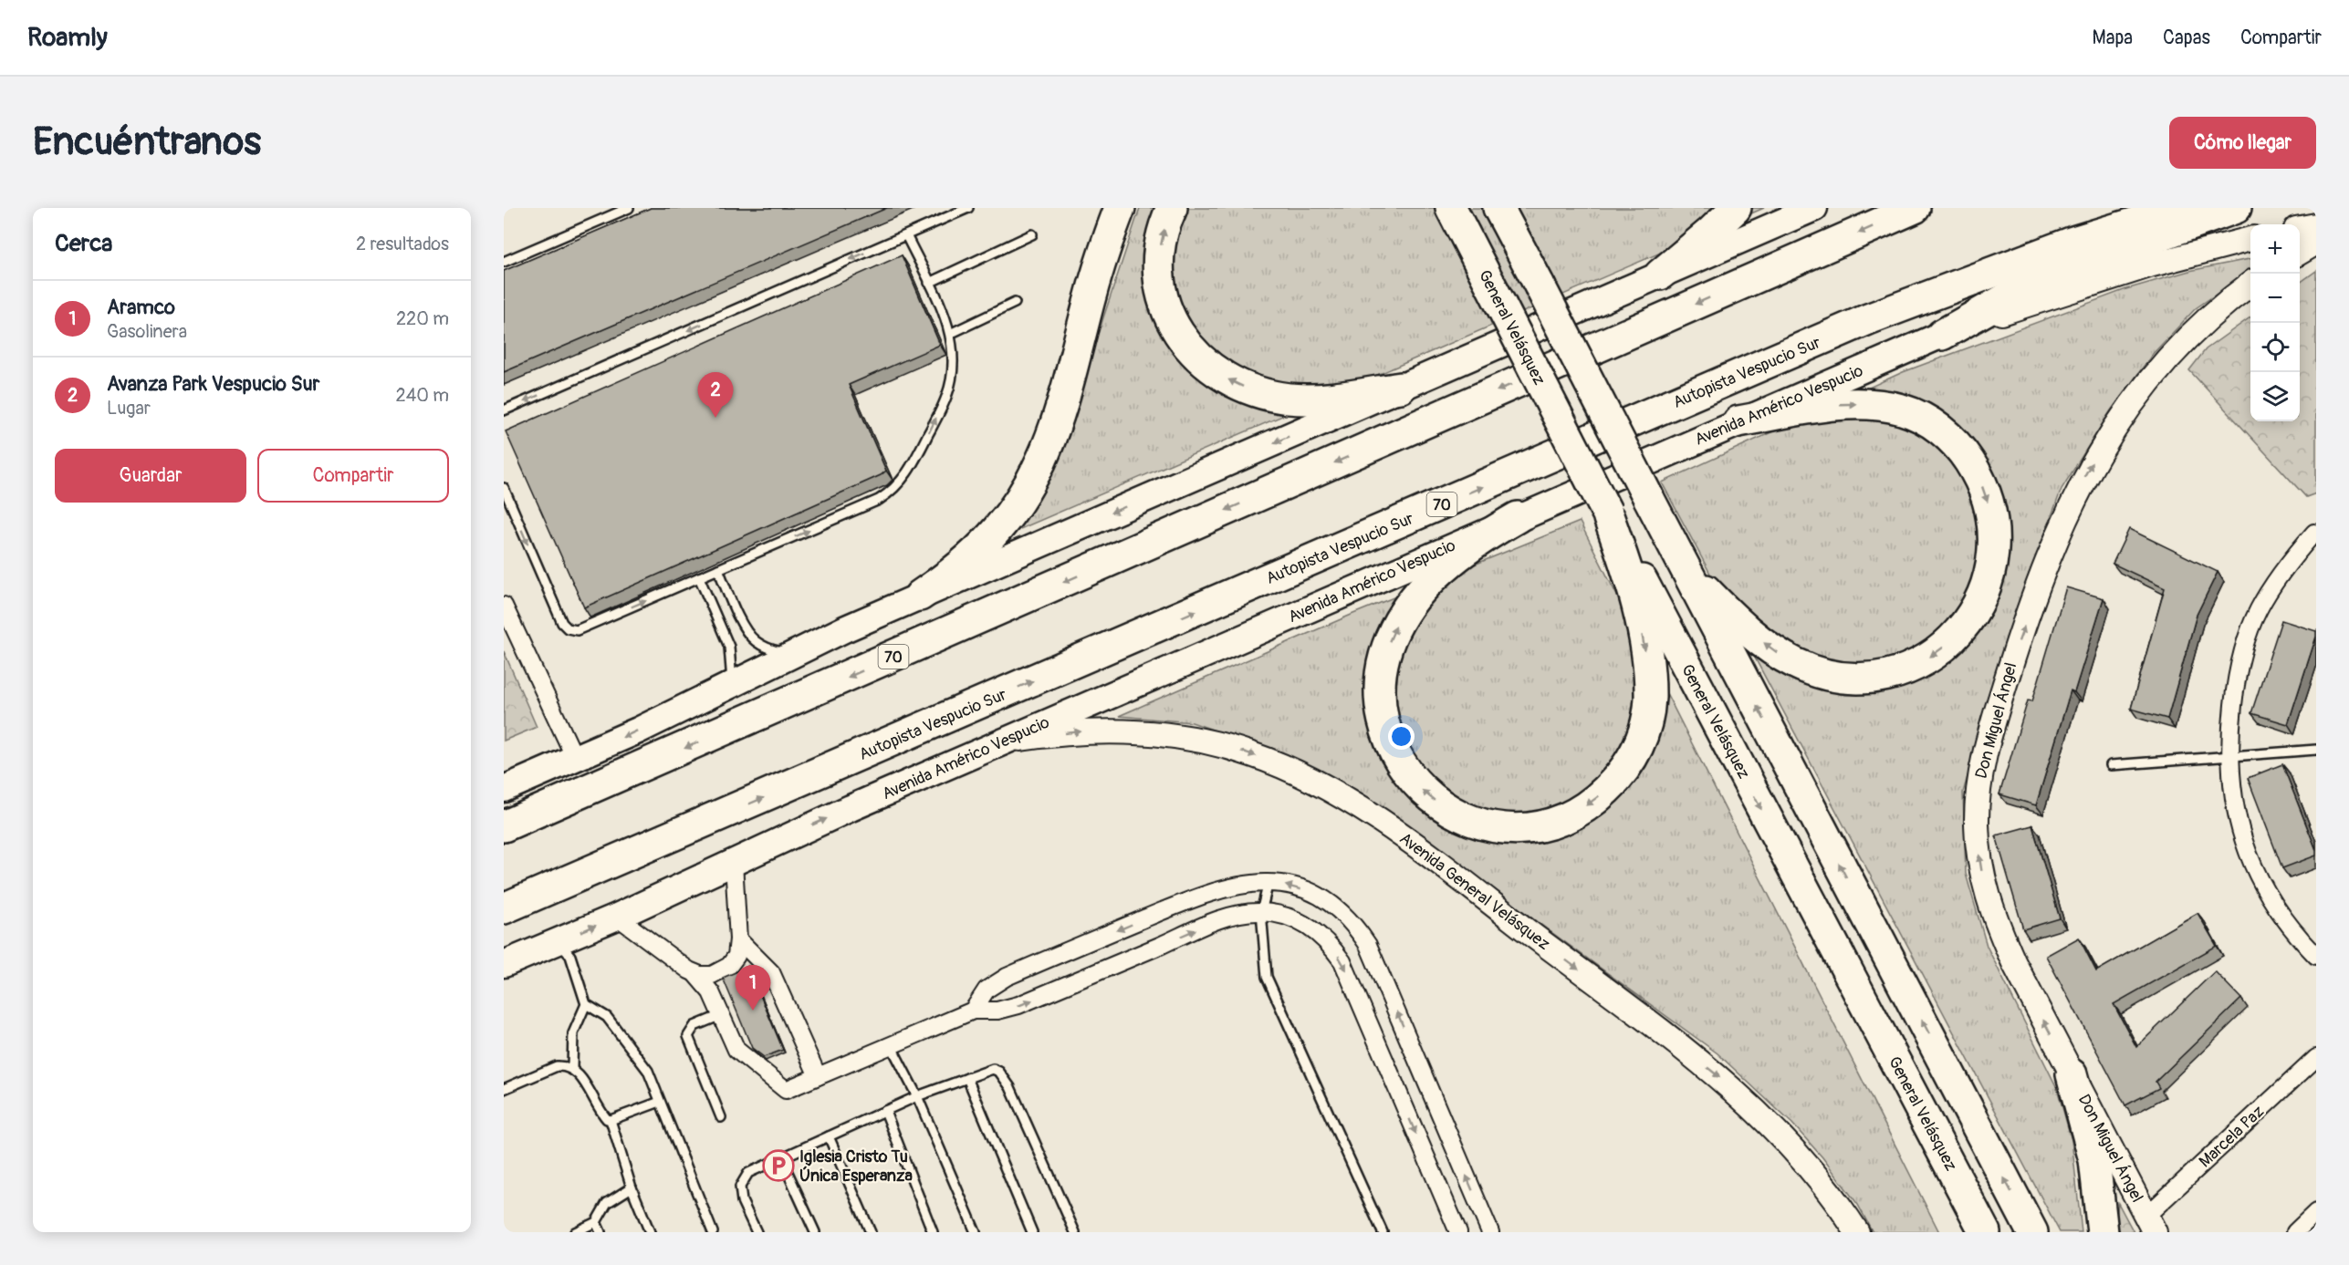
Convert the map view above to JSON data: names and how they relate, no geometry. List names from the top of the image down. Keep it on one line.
{"streets":{"highway":["General Velásquez","Autopista Vespucio Sur","70"],"main road":["Avenida Américo Vespucio","Don Miguel Ángel","Avenida General Velásquez"],"street":["Marcela Paz"]},"crossings":[["Avenida Américo Vespucio","Avenida General Velásquez"],["Don Miguel Ángel","Marcela Paz"]],"one_way":["Don Miguel Ángel","Avenida General Velásquez"],"places":{"parking":["Iglesia Cristo Tu Única Esperanza"]},"page":{"header":"Roamly","nav":["Mapa","Capas","Compartir"],"buttons":["Cómo llegar",["Guardar","Compartir"]],"title":"Encuéntranos","heading":["Cerca","2 resultados"],"map_buttons":["+","−"],"list":[{"mark":"1","name":"Aramco","note":"Gasolinera","value":"220 m"},{"mark":"2","name":"Avanza Park Vespucio Sur","note":"Lugar","value":"240 m"}],"pins":["2","1"]}}
